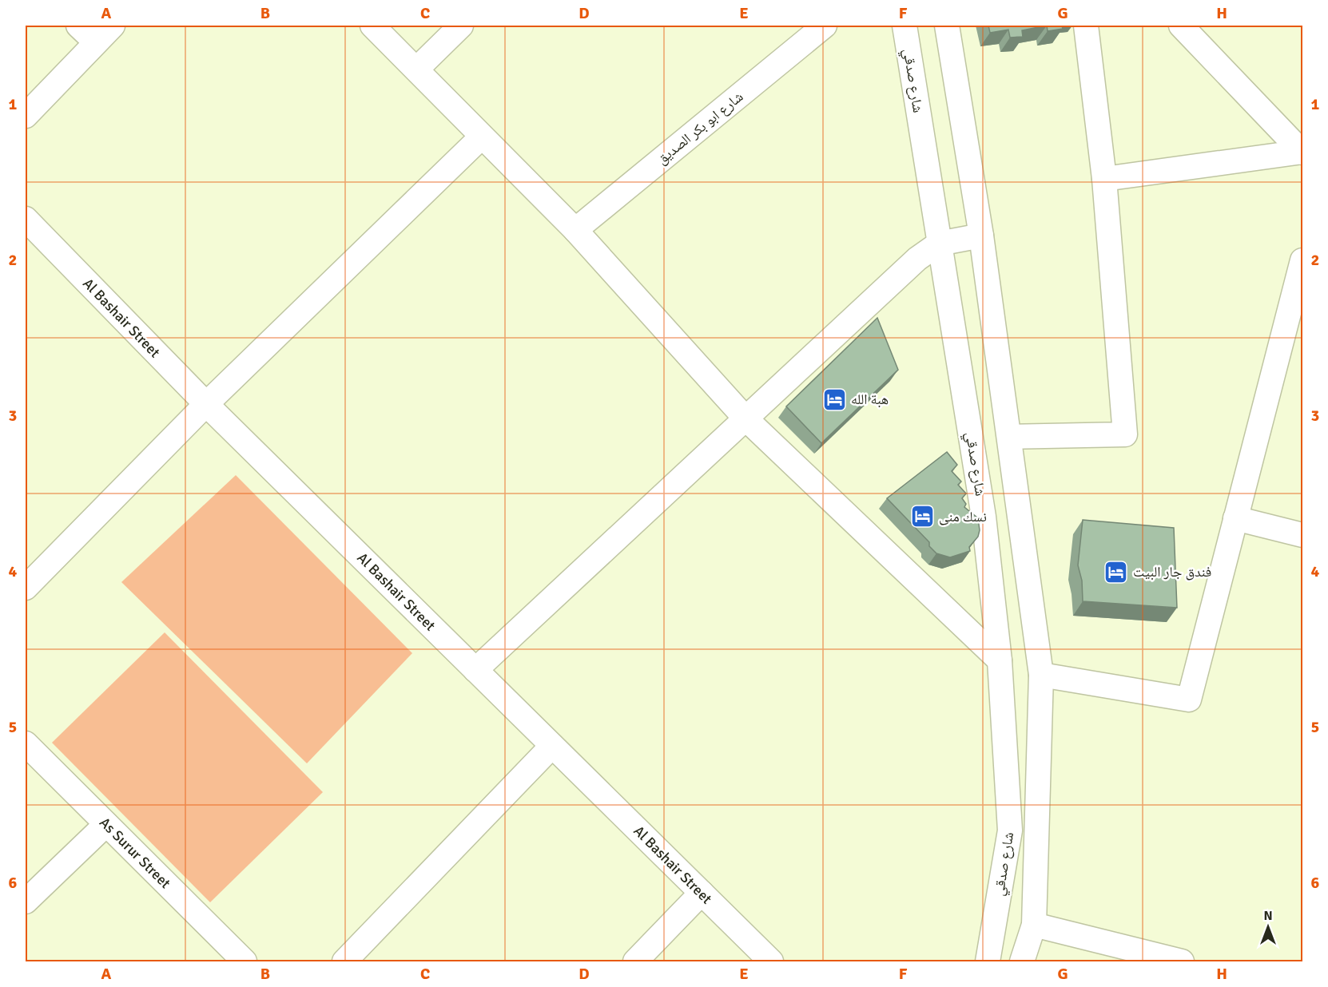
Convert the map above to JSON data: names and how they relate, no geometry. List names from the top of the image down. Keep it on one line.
{"streets":{"street":["شارع صدقي","شارع ابو بكر الصديق","Al Bashair Street","As Surur Street"]},"places":{"hotel":["هبة الله","نسك منى","فندق جار البيت"]},"north":"top","grid":{"columns":["A","B","C","D","E","F","G","H"],"rows":["1","2","3","4","5","6"]}}
